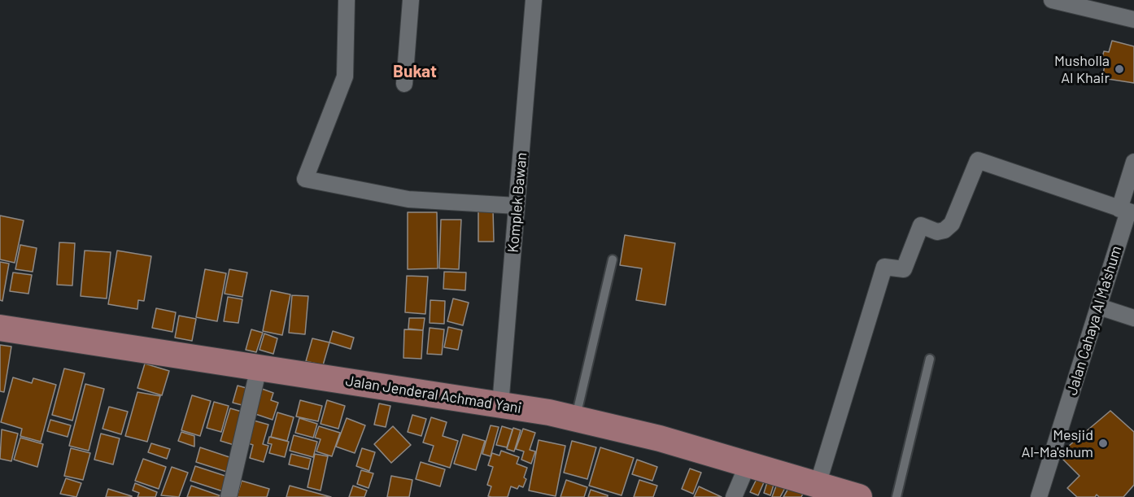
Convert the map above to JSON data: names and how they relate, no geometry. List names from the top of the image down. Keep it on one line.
{"streets":{"main road":["Jalan Jenderal Achmad Yani"],"street":["Komplek Bawan","Jalan Cahaya Al Ma'shum"]},"crossings":[["Komplek Bawan","Jalan Jenderal Achmad Yani"]],"districts":["Bukat"],"places":["Musholla Al Khair","Mesjid Al-Ma'shum"]}
